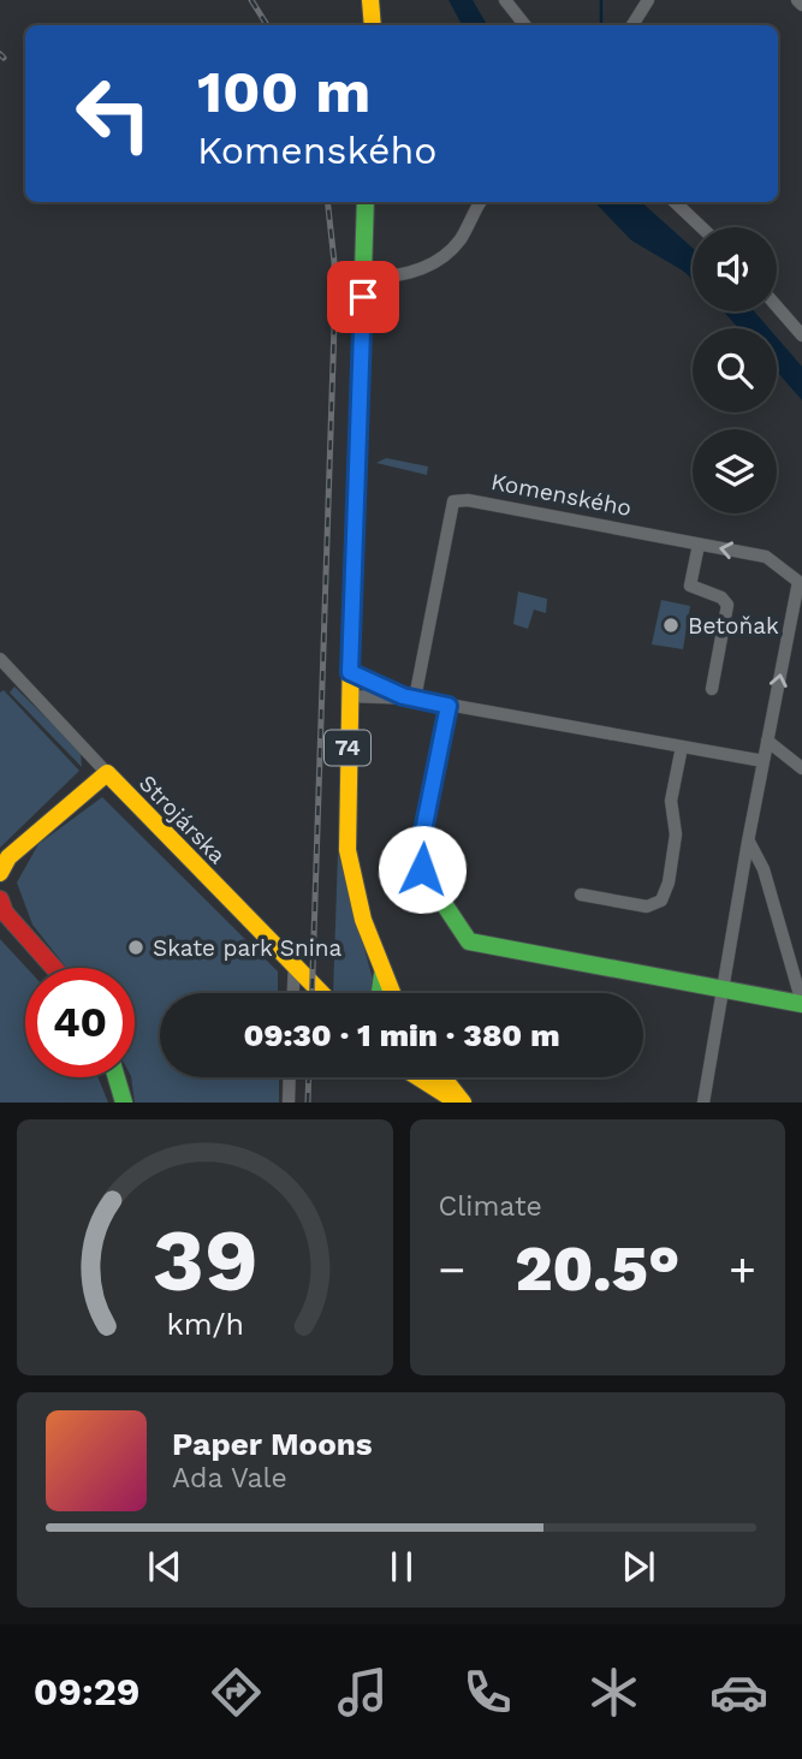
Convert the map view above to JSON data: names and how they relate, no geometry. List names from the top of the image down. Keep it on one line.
{"streets":{"main road":["74","Strojárska"],"street":["Komenského"]},"places":["Betoňak","Skate park Snina"],"page":{"turn":["100 m","Komenského"],"limit":"40","trip":"09:30 · 1 min · 380 m","tile":"Climate","heat":["−","20.5°","+"],"song":["Paper Moons","Ada Vale"],"tabs":"09:29","gauge":["39","km/h"]}}
